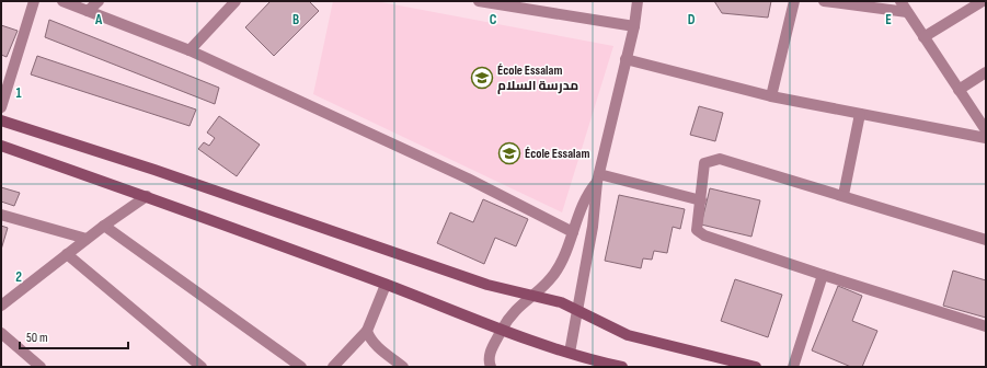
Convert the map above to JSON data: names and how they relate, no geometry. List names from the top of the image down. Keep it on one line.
{"places":{"school or university":["École Essalam مدرسة السلام","École Essalam"]},"scale_bar":"50 m","grid":{"columns":["A","B","C","D","E"],"rows":["1","2"]}}
